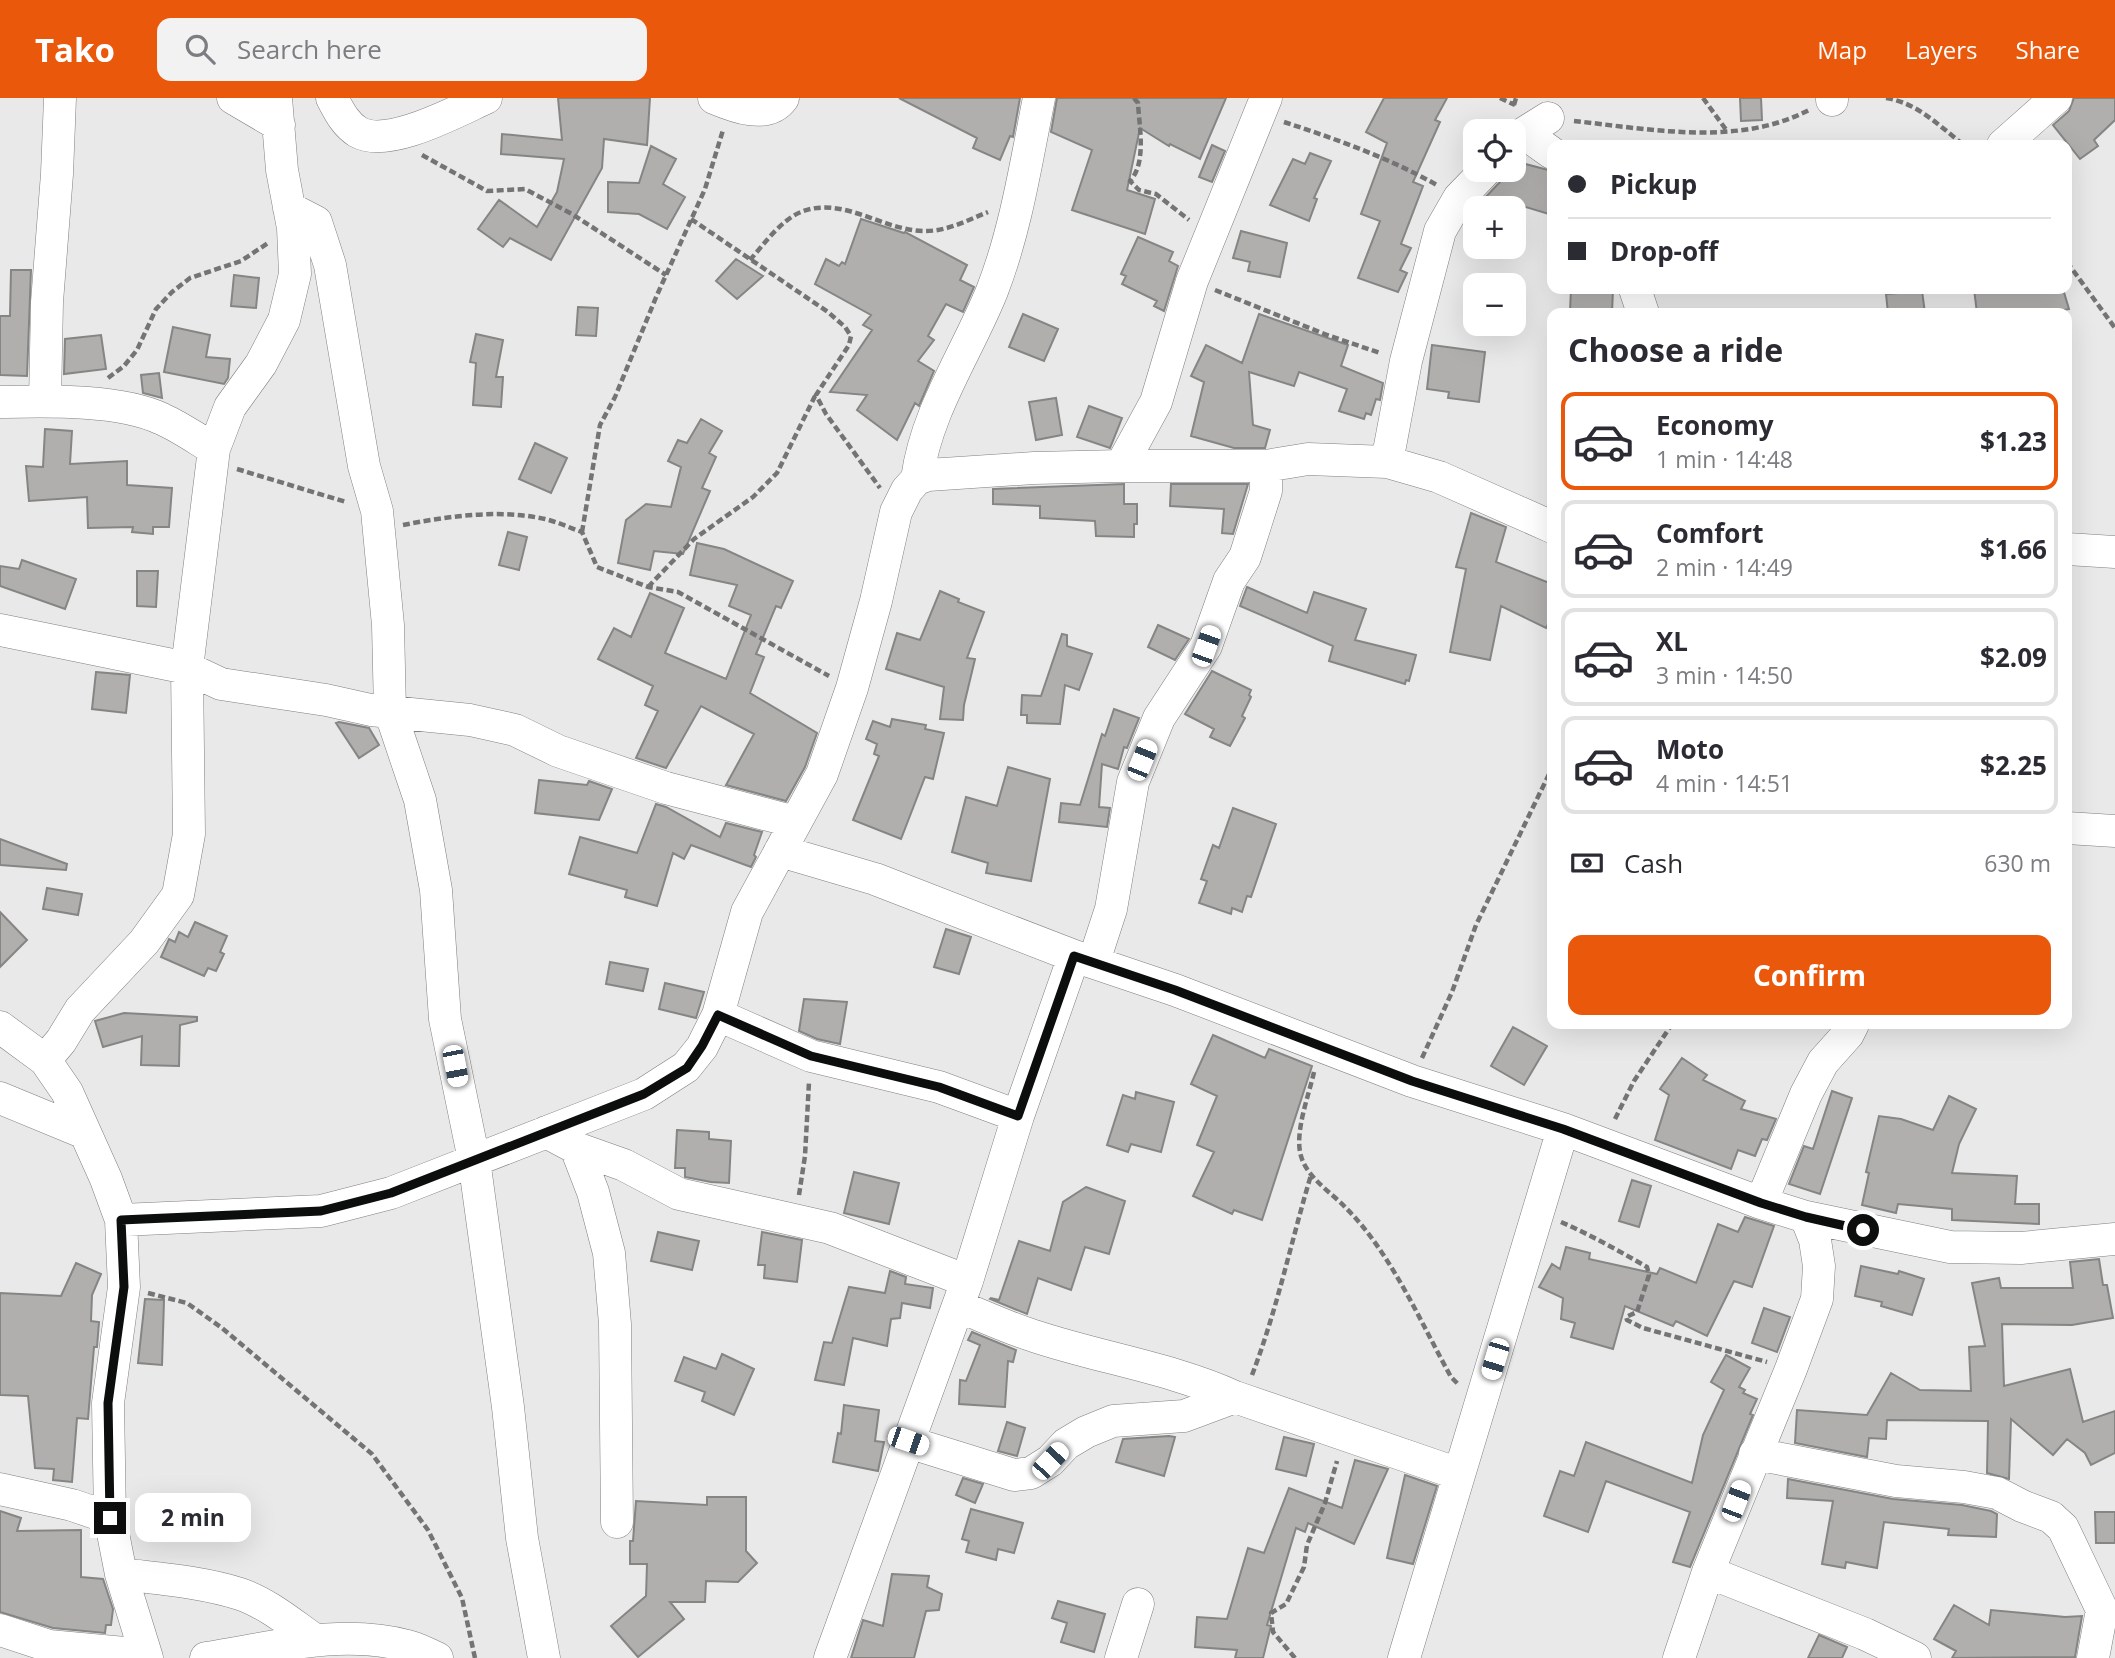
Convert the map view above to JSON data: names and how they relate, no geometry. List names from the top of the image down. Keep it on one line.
{"page":{"header":"Tako","search":"Search here","nav":["Map","Layers","Share"],"map_buttons":["+","−"],"banner":["Pickup","Drop-off"],"heading":"Choose a ride","list":[{"name":"Economy","note":"1 min · 14:48","value":"$1.23"},{"name":"Comfort","note":"2 min · 14:49","value":"$1.66"},{"name":"XL","note":"3 min · 14:50","value":"$2.09"},{"name":"Moto","note":"4 min · 14:51","value":"$2.25"}],"pay":["Cash","630 m"],"buttons":"Confirm","bubble":"2 min"}}
